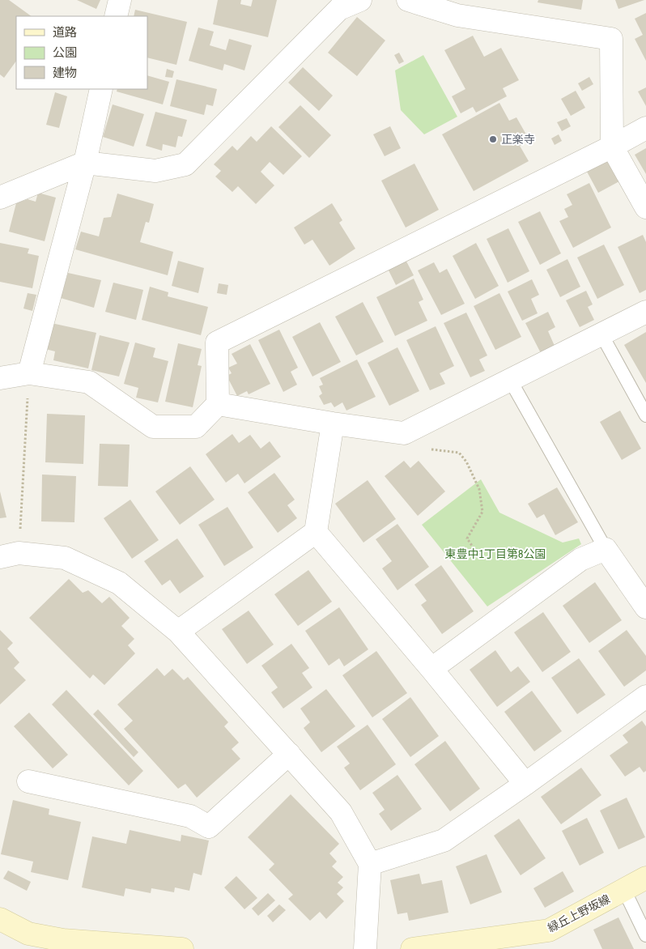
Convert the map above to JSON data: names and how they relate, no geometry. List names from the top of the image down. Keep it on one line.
{"streets":{"street":["緑丘上野坂線"]},"parks":["東豊中1丁目第8公園"],"places":["正楽寺"],"legend":["道路","公園","建物"]}
